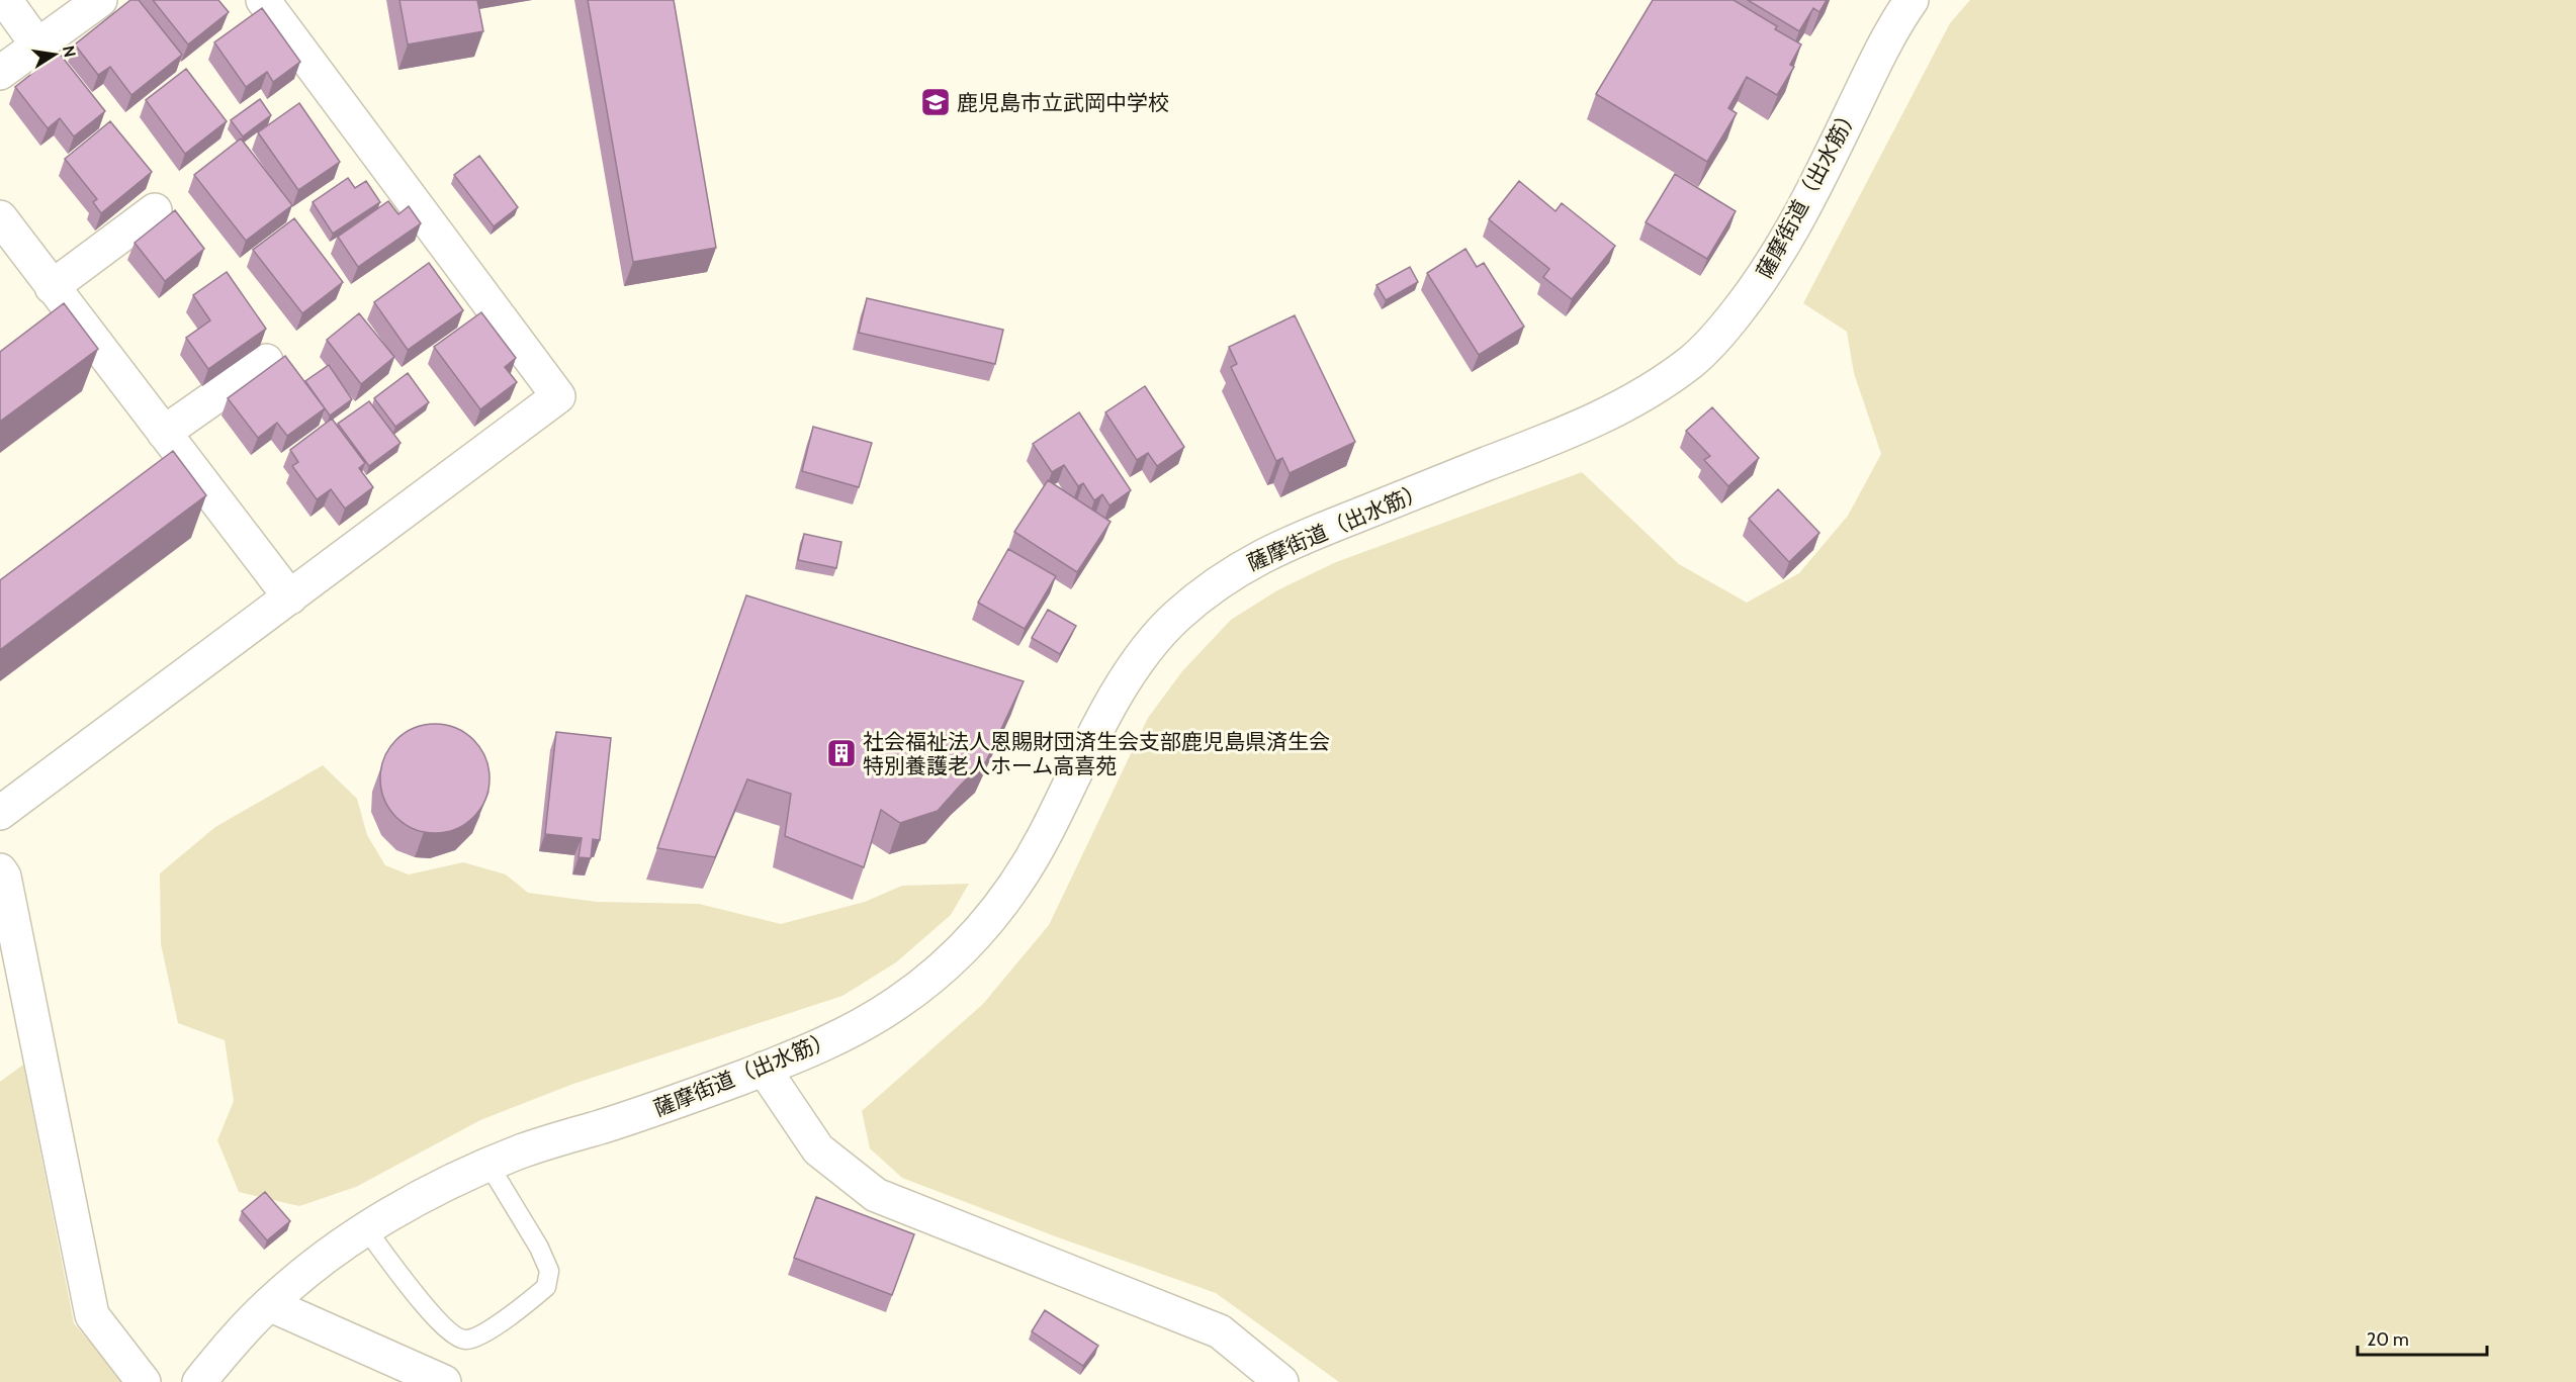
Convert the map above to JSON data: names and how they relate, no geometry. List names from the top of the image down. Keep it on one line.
{"streets":{"street":["薩摩街道（出水筋）"]},"places":{"school or university":["鹿児島市立武岡中学校"],"building":["社会福祉法人恩賜財団済生会支部鹿児島県済生会 特別養護老人ホーム高喜苑"]},"scale_bar":"20 m","north":"right"}
